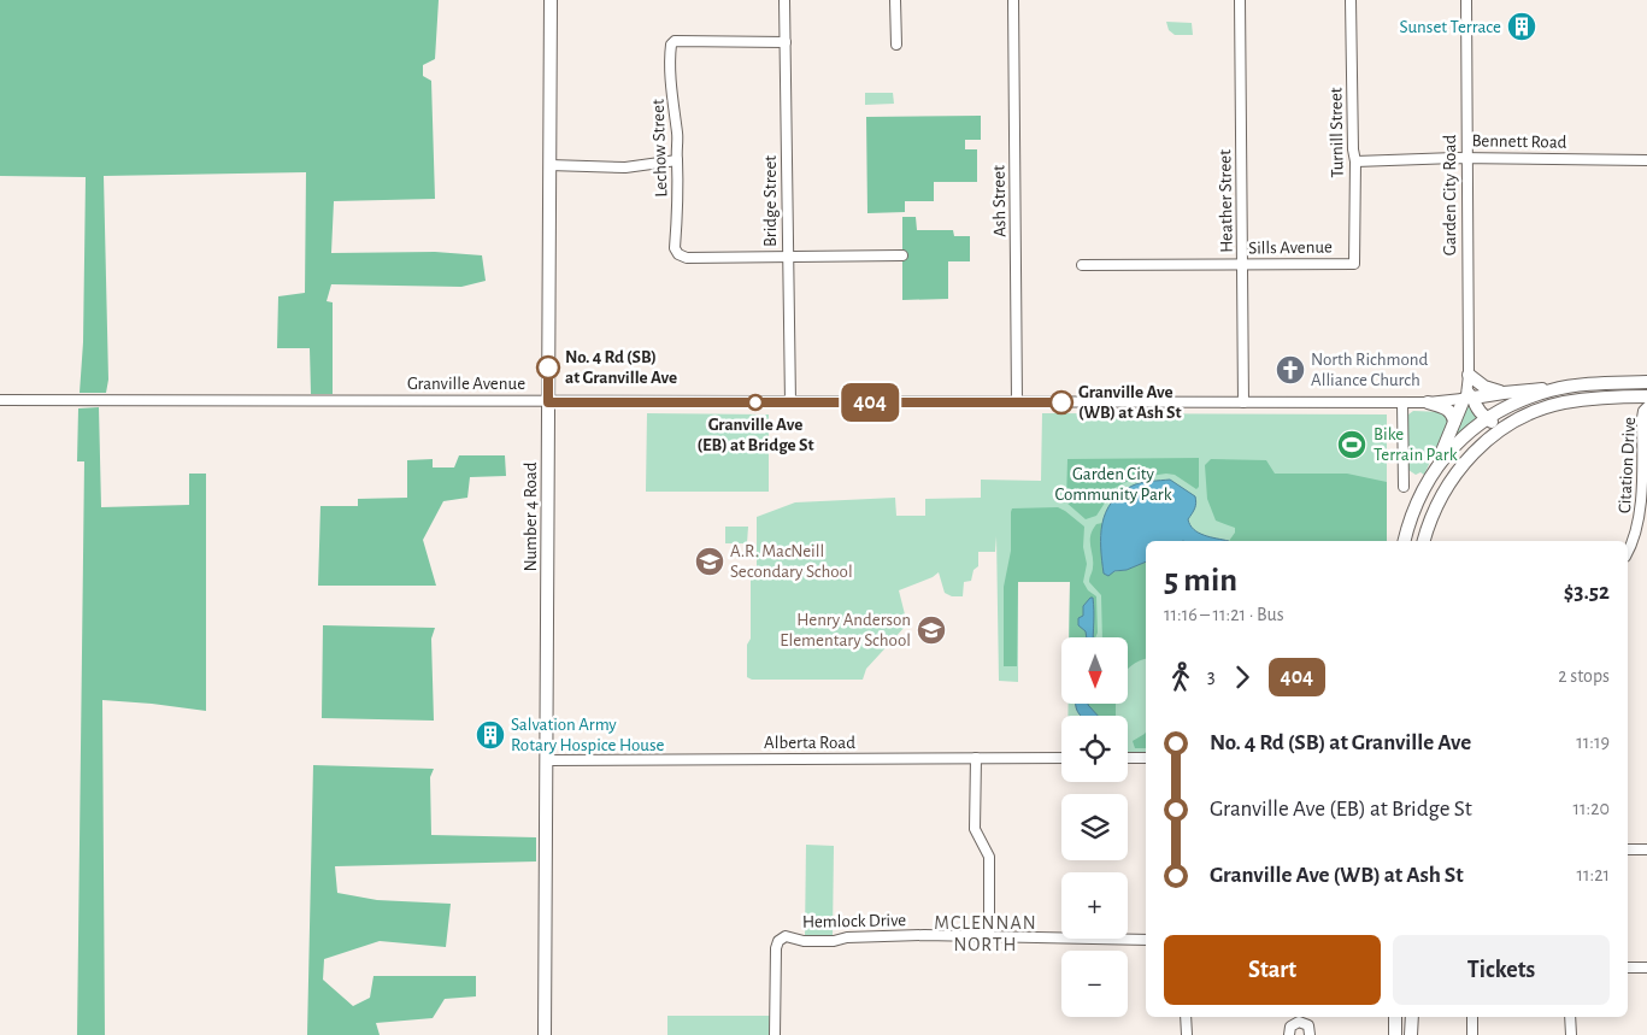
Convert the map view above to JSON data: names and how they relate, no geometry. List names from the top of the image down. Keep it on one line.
{"streets":{"main road":["Number 4 Road"],"street":["Turnill Street","Bennett Road","Lechow Street","Garden City Road","Bridge Street","Ash Street","Heather Street","Sills Avenue","Granville Avenue","Citation Drive","Alberta Road","Hemlock Drive"]},"crossings":[["Turnill Street","Bennett Road"],["Turnill Street","Sills Avenue"],["Bennett Road","Garden City Road"],["Lechow Street","Bridge Street"],["Garden City Road","Granville Avenue"],["Bridge Street","Granville Avenue"],["Ash Street","Granville Avenue"],["Heather Street","Sills Avenue"],["Heather Street","Granville Avenue"],["Granville Avenue","Number 4 Road"],["Number 4 Road","Alberta Road"]],"districts":["MCLENNAN NORTH"],"parks":["Garden City Community Park"],"places":{"building":["Sunset Terrace","Salvation Army Rotary Hospice House"],"other":["No. 4 Rd (SB) at Granville Ave","Granville Ave (EB) at Bridge St","Granville Ave (WB) at Ash St"],"church":["North Richmond Alliance Church"],"sports":["Bike Terrain Park"],"school or university":["A.R. MacNeill Secondary School","Henry Anderson Elementary School"]},"lines":["bus line 404"],"north":"bottom","page":{"on_map":"404","heading":["5 min","11:16 – 11:21 · Bus","$3.52"],"map_buttons":["+","−"],"legs":["3","404","2 stops"],"list":[{"name":"No. 4 Rd (SB) at Granville Ave","value":"11:19"},{"name":"Granville Ave (EB) at Bridge St","value":"11:20"},{"name":"Granville Ave (WB) at Ash St","value":"11:21"}],"buttons":["Start","Tickets"]}}
